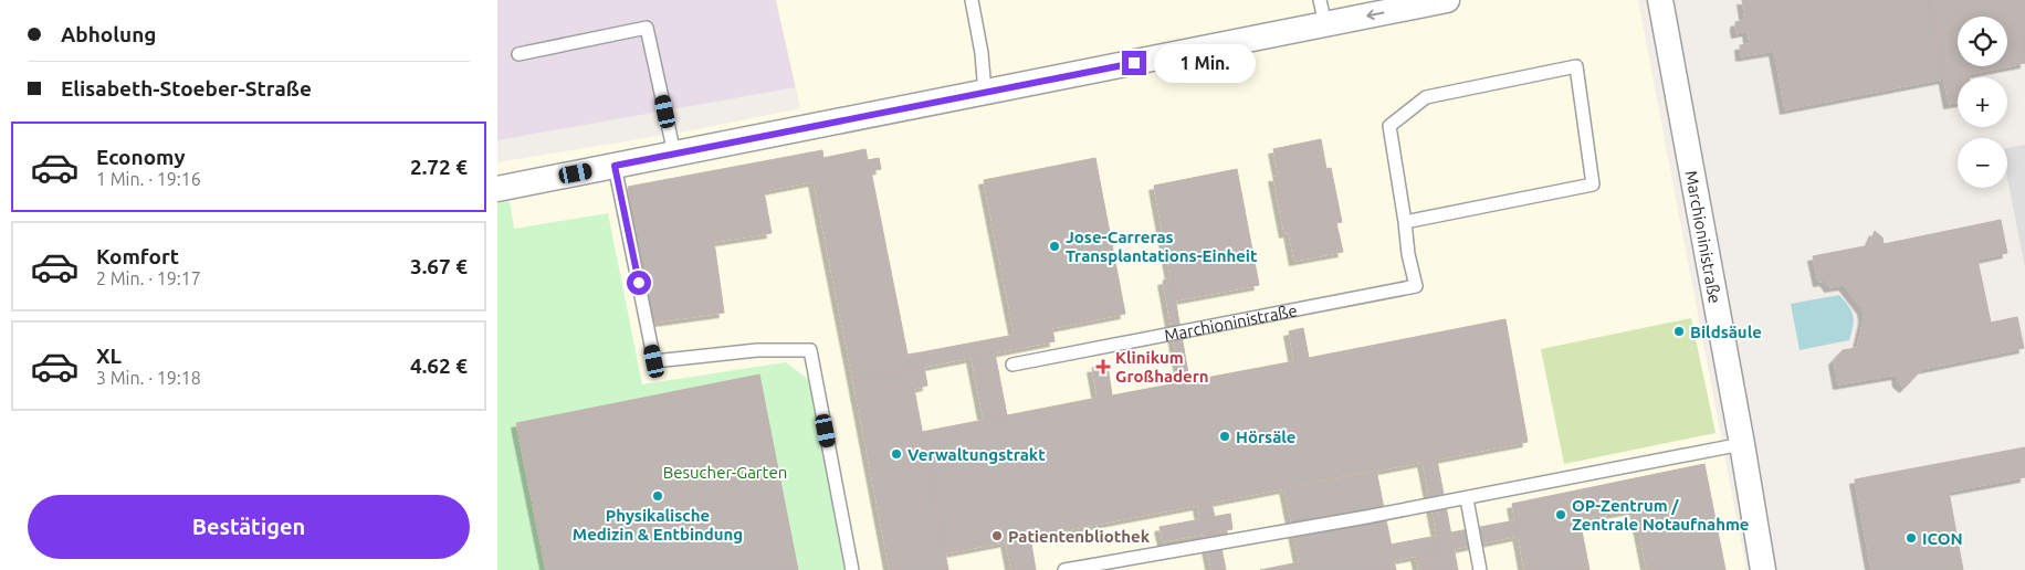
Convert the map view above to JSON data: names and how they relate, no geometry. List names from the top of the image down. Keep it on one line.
{"streets":{"street":["Marchioninistraße"]},"parks":["Besucher-Garten"],"places":{"other":["Jose-Carreras Transplantations-Einheit","Bildsäule","Hörsäle","Verwaltungstrakt","Physikalische Medizin & Entbindung","OP-Zentrum / Zentrale Notaufnahme","Patientenbliothek","ICON"],"health":["Klinikum Großhadern"]},"page":{"banner":["Abholung","Elisabeth-Stoeber-Straße"],"map_buttons":["+","−"],"bubble":"1 Min.","list":[{"name":"Economy","note":"1 Min. · 19:16","value":"2.72 €"},{"name":"Komfort","note":"2 Min. · 19:17","value":"3.67 €"},{"name":"XL","note":"3 Min. · 19:18","value":"4.62 €"}],"buttons":"Bestätigen"}}
